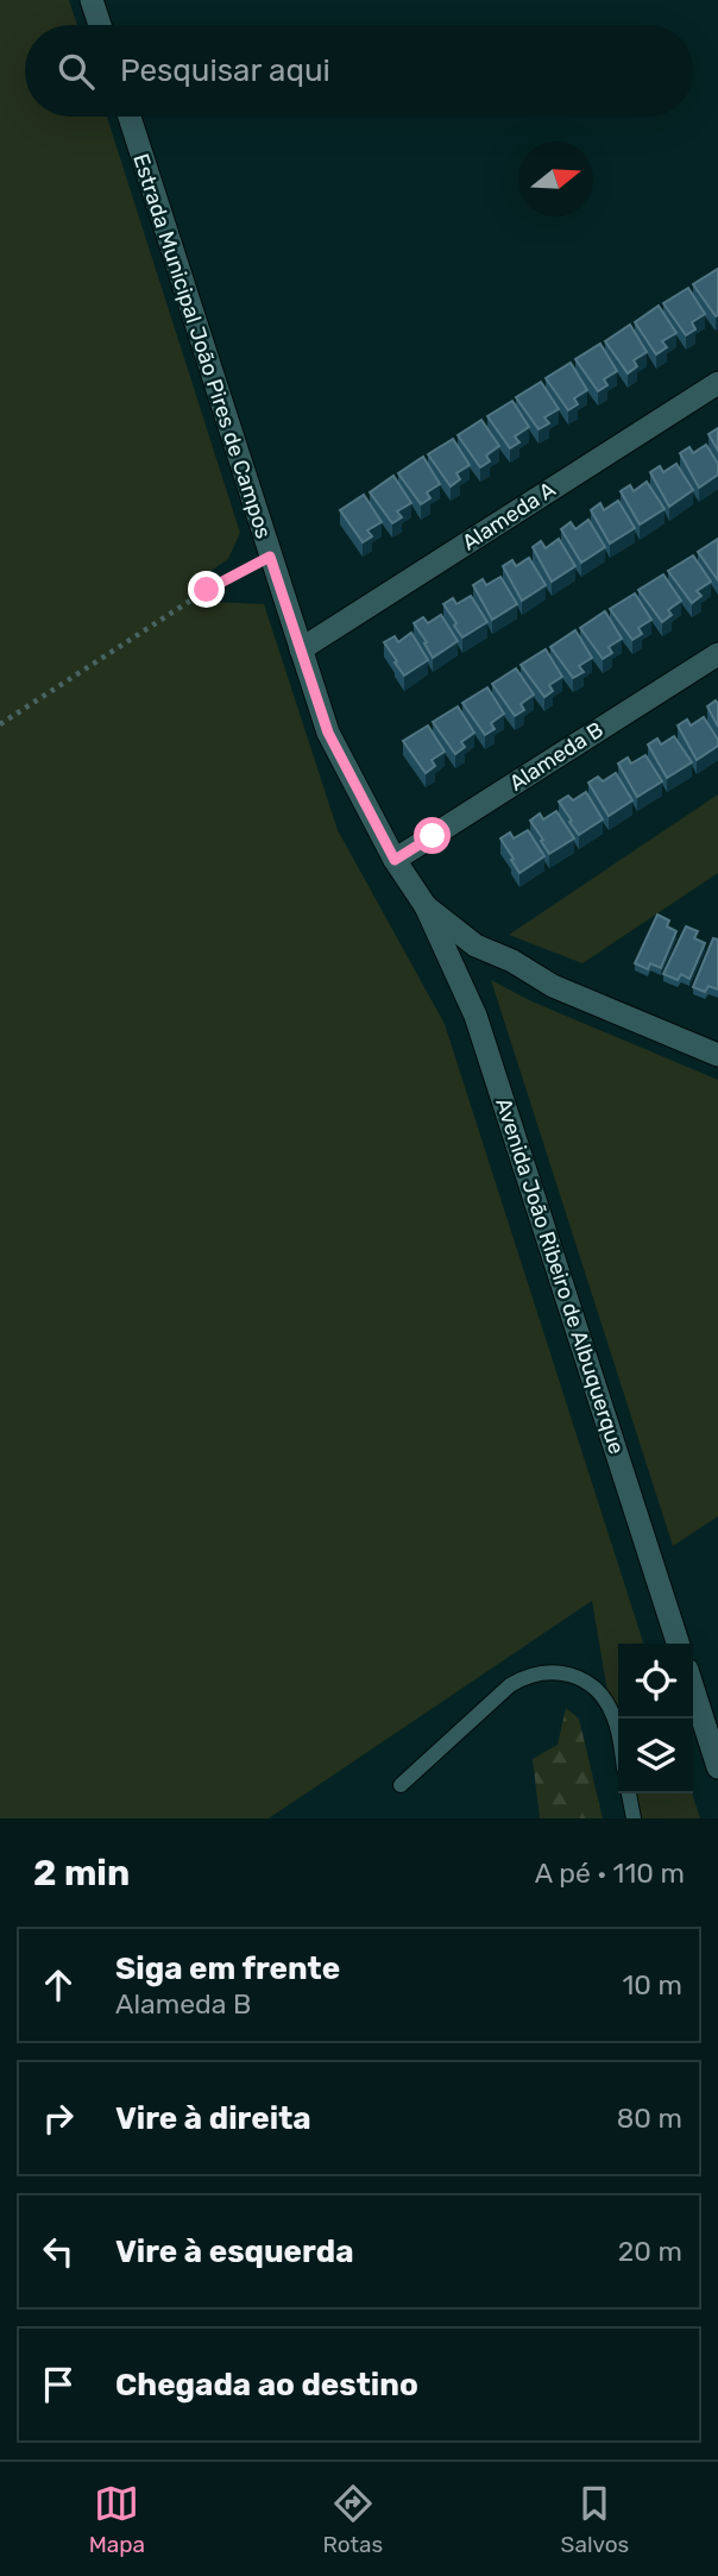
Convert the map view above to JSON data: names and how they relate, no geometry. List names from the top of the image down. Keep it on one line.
{"streets":{"street":["Estrada Municipal João Pires de Campos","Alameda A","Alameda B","Avenida João Ribeiro de Albuquerque"]},"crossings":[["Estrada Municipal João Pires de Campos","Alameda A"],["Estrada Municipal João Pires de Campos","Alameda B"],["Estrada Municipal João Pires de Campos","Avenida João Ribeiro de Albuquerque"]],"north":"right","page":{"search":"Pesquisar aqui","heading":["2 min","A pé · 110 m"],"list":[["Siga em frente","Alameda B","10 m"],["Vire à direita","80 m"],["Vire à esquerda","20 m"],"Chegada ao destino"],"nav":["Mapa","Rotas","Salvos"]}}
